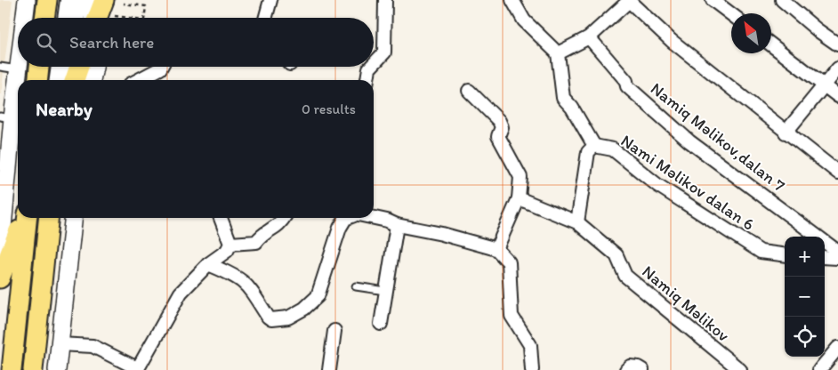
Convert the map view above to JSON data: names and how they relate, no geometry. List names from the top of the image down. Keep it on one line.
{"streets":{"street":["Namiq Məlikov,dalan 7","Nami Məlikov dalan 6","Namiq Məlikov"]},"north":"top left","page":{"search":"Search here","heading":["Nearby","0 results"],"map_buttons":["+","−"]}}
